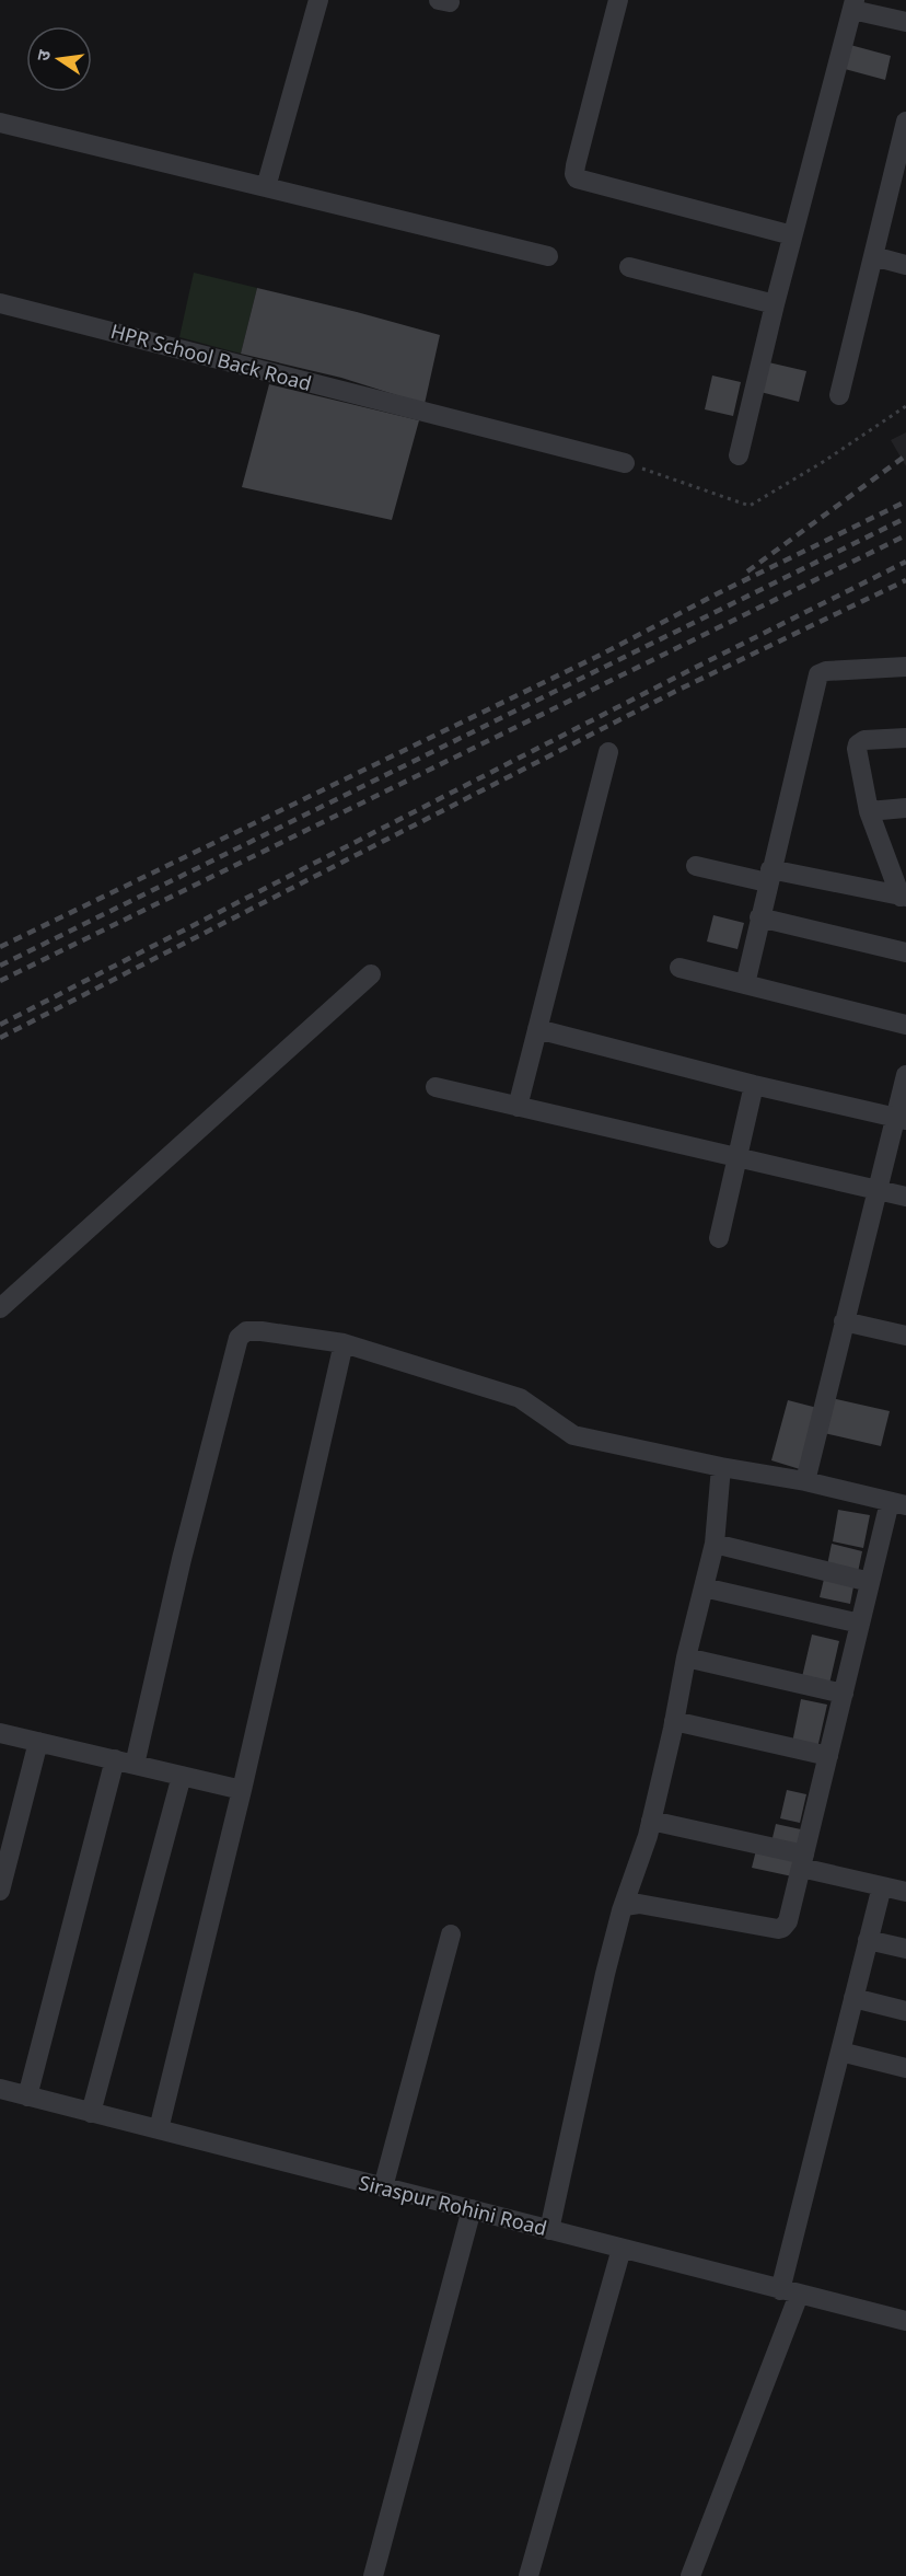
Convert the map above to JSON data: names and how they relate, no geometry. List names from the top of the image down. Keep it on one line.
{"streets":{"street":["HPR School Back Road","Siraspur Rohini Road"]},"north":"left"}
